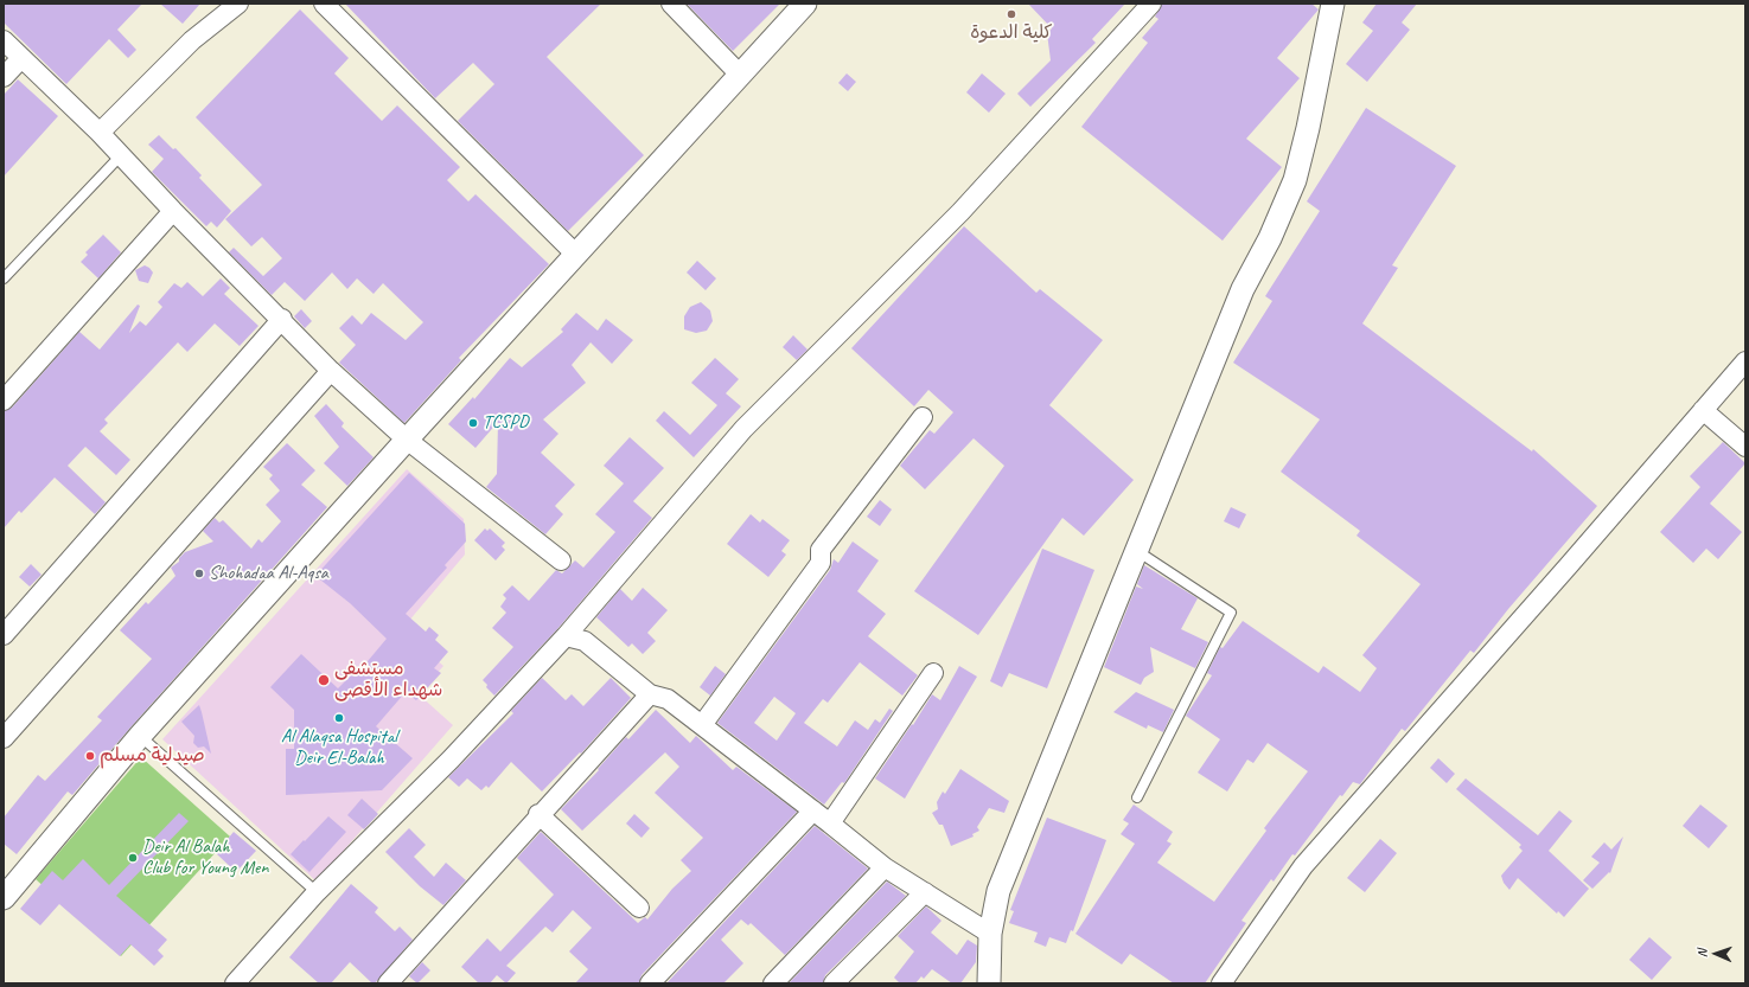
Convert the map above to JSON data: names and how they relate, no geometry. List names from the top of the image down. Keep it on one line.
{"places":["كلية الدعوة","TCSPD","Shohadaa Al-Aqsa","مستشفى شهداء الأقصى","Al Alaqsa Hospital Deir El-Balah","صيدلية مسلم","Deir Al Balah Club for Young Men"],"north":"left"}
